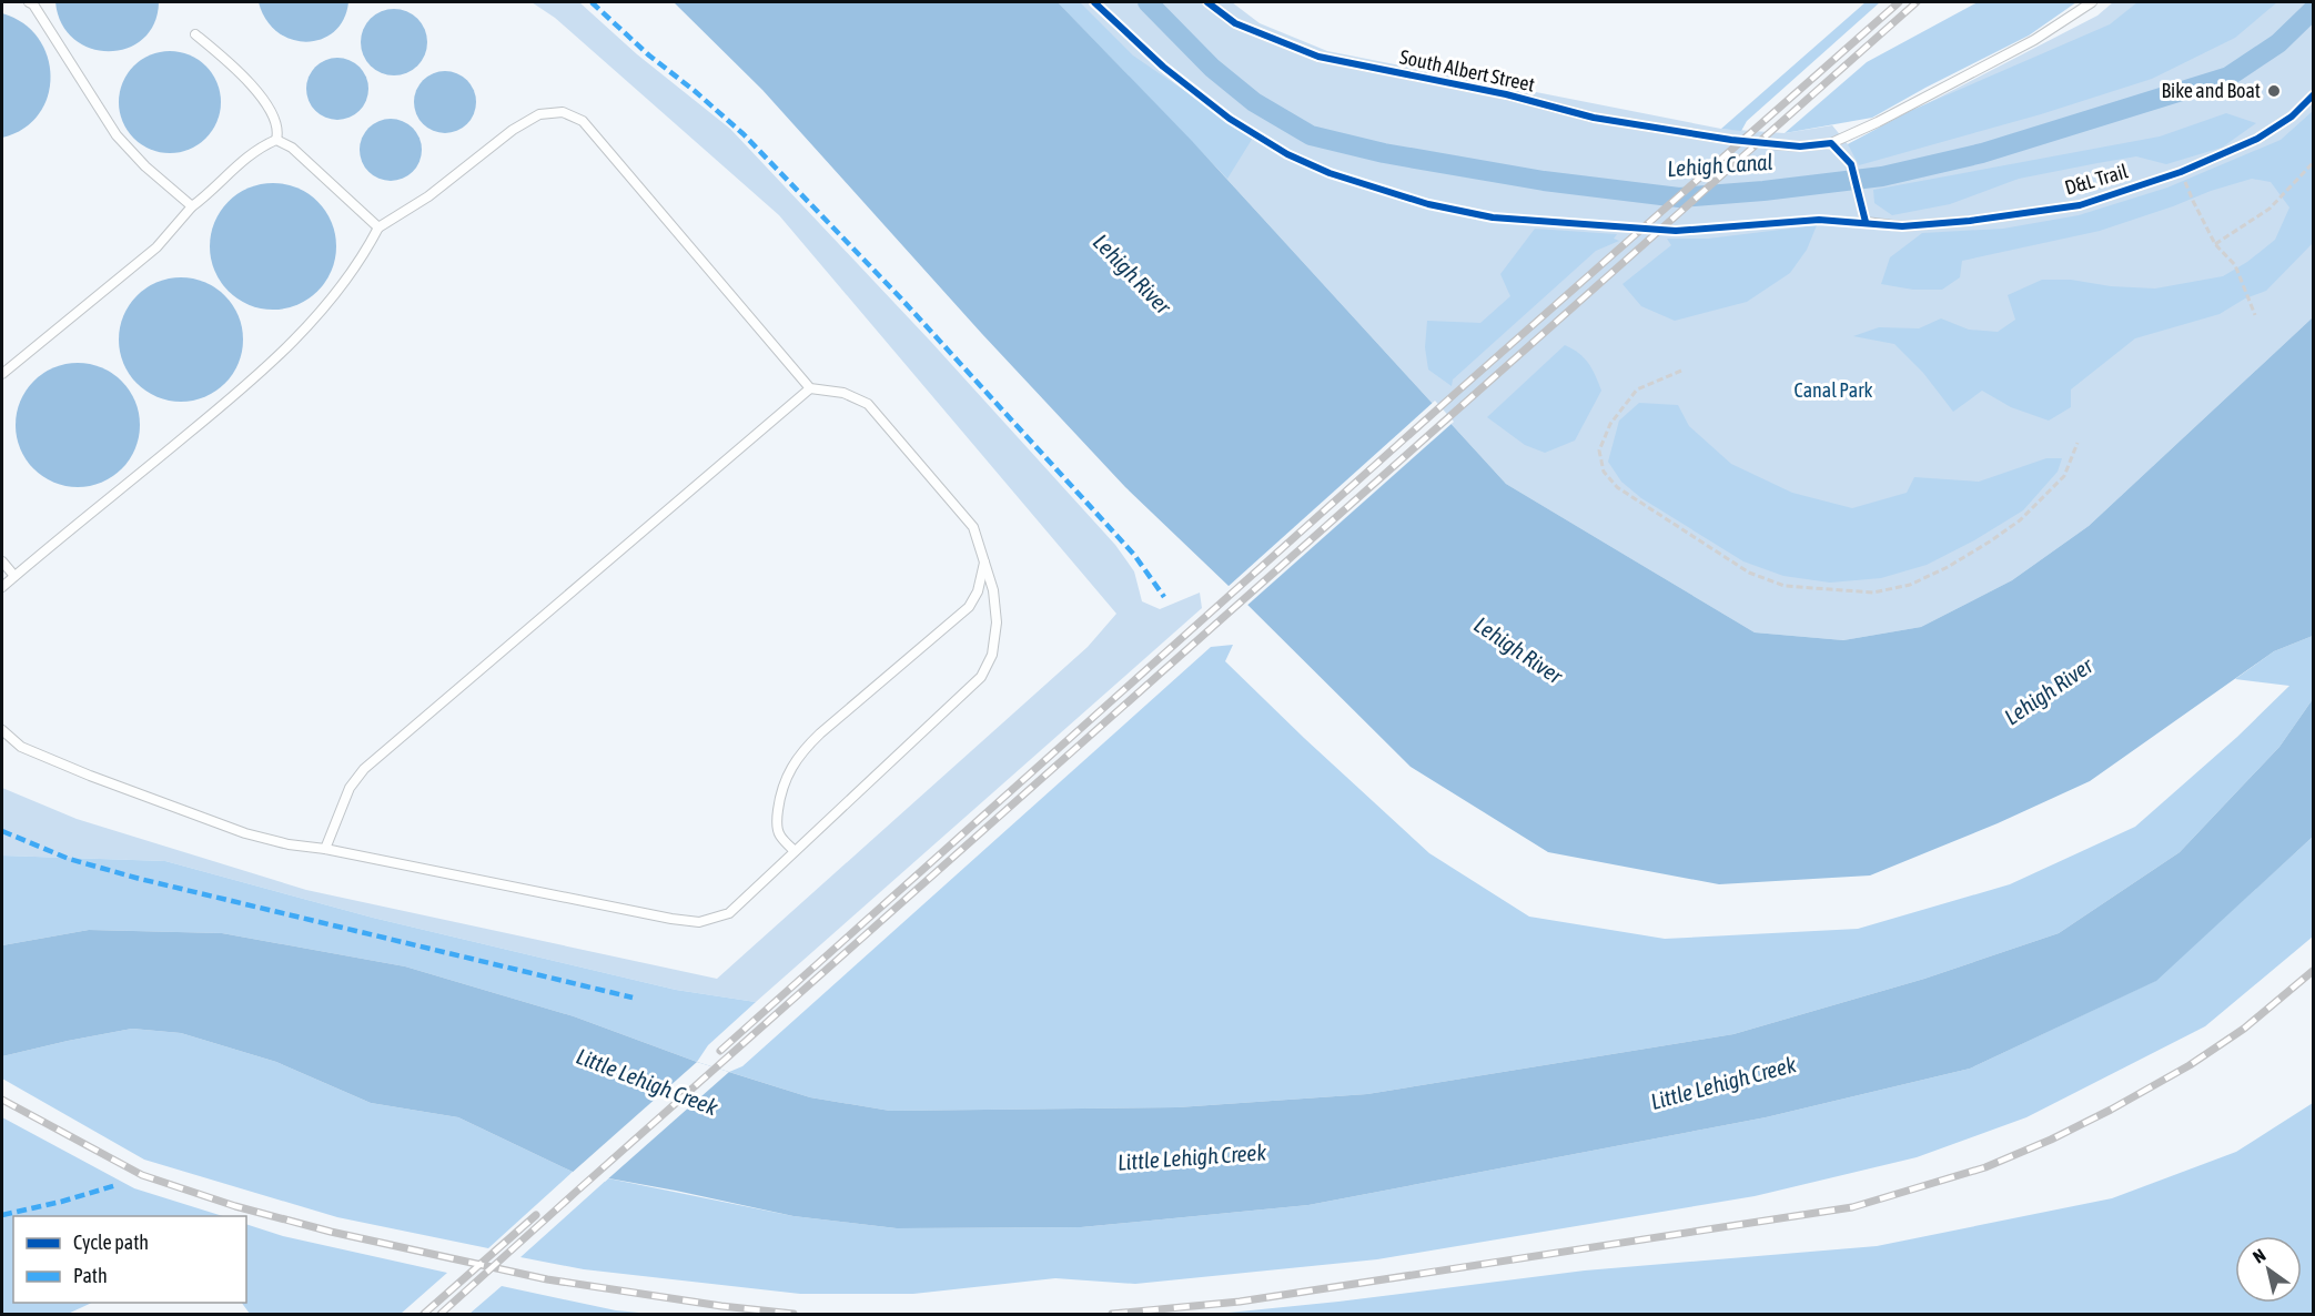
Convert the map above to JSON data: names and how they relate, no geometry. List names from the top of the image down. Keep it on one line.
{"streets":{"lane":["South Albert Street","D&L Trail"]},"water":["Lehigh Canal","Lehigh River","Little Lehigh Creek"],"parks":["Canal Park"],"places":["Bike and Boat"],"legend":["Cycle path","Path"],"north":"top left"}
